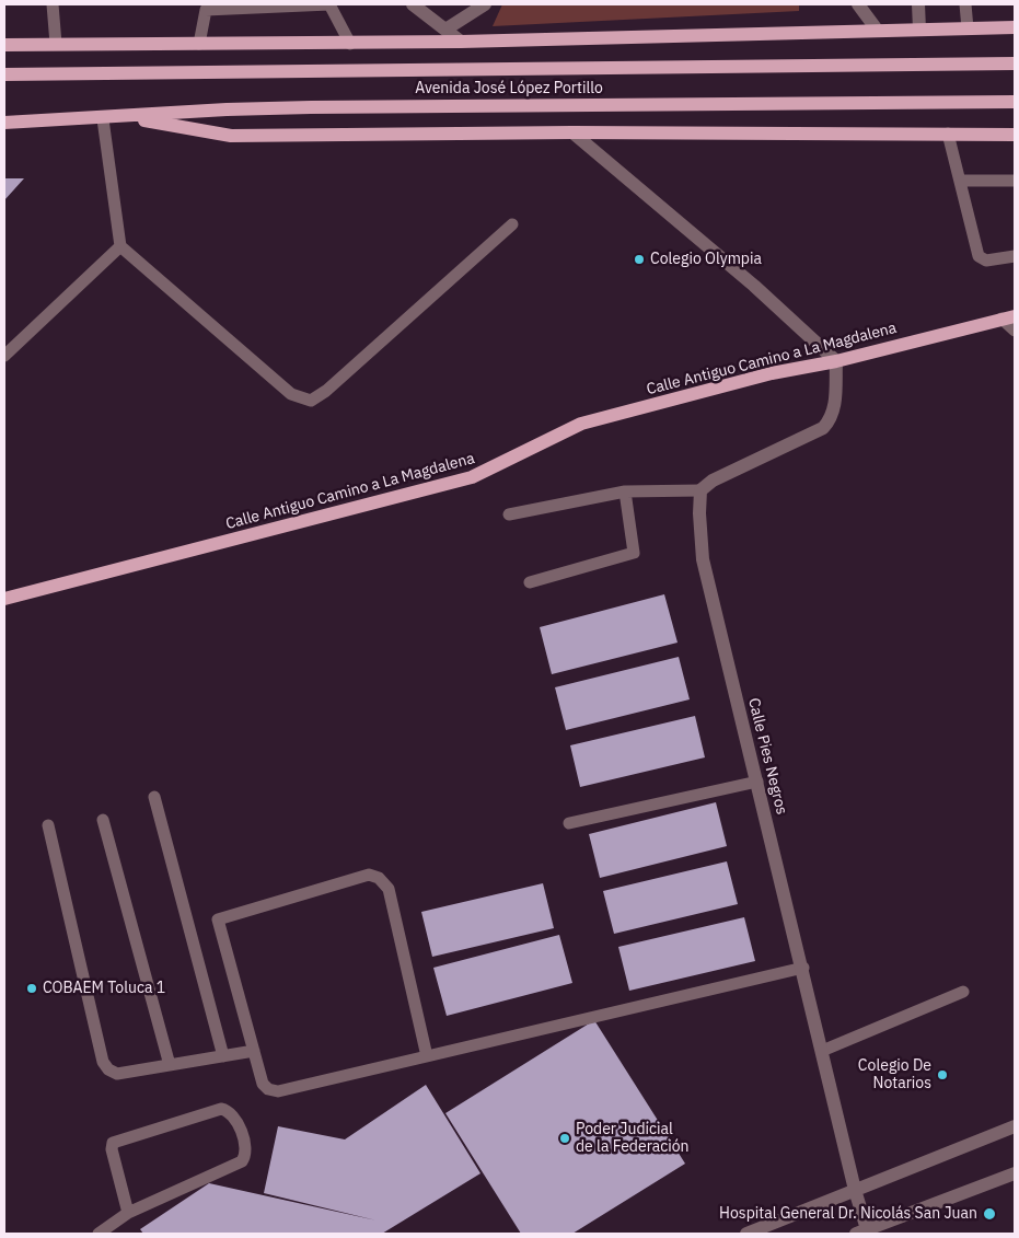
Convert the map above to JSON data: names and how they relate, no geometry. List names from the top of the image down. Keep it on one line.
{"streets":{"main road":["Avenida José López Portillo","Calle Antiguo Camino a La Magdalena"],"street":["Calle Pies Negros"]},"places":["Colegio Olympia","COBAEM Toluca 1","Colegio De Notarios","Poder Judicial de la Federación","Hospital General Dr. Nicolás San Juan"]}
